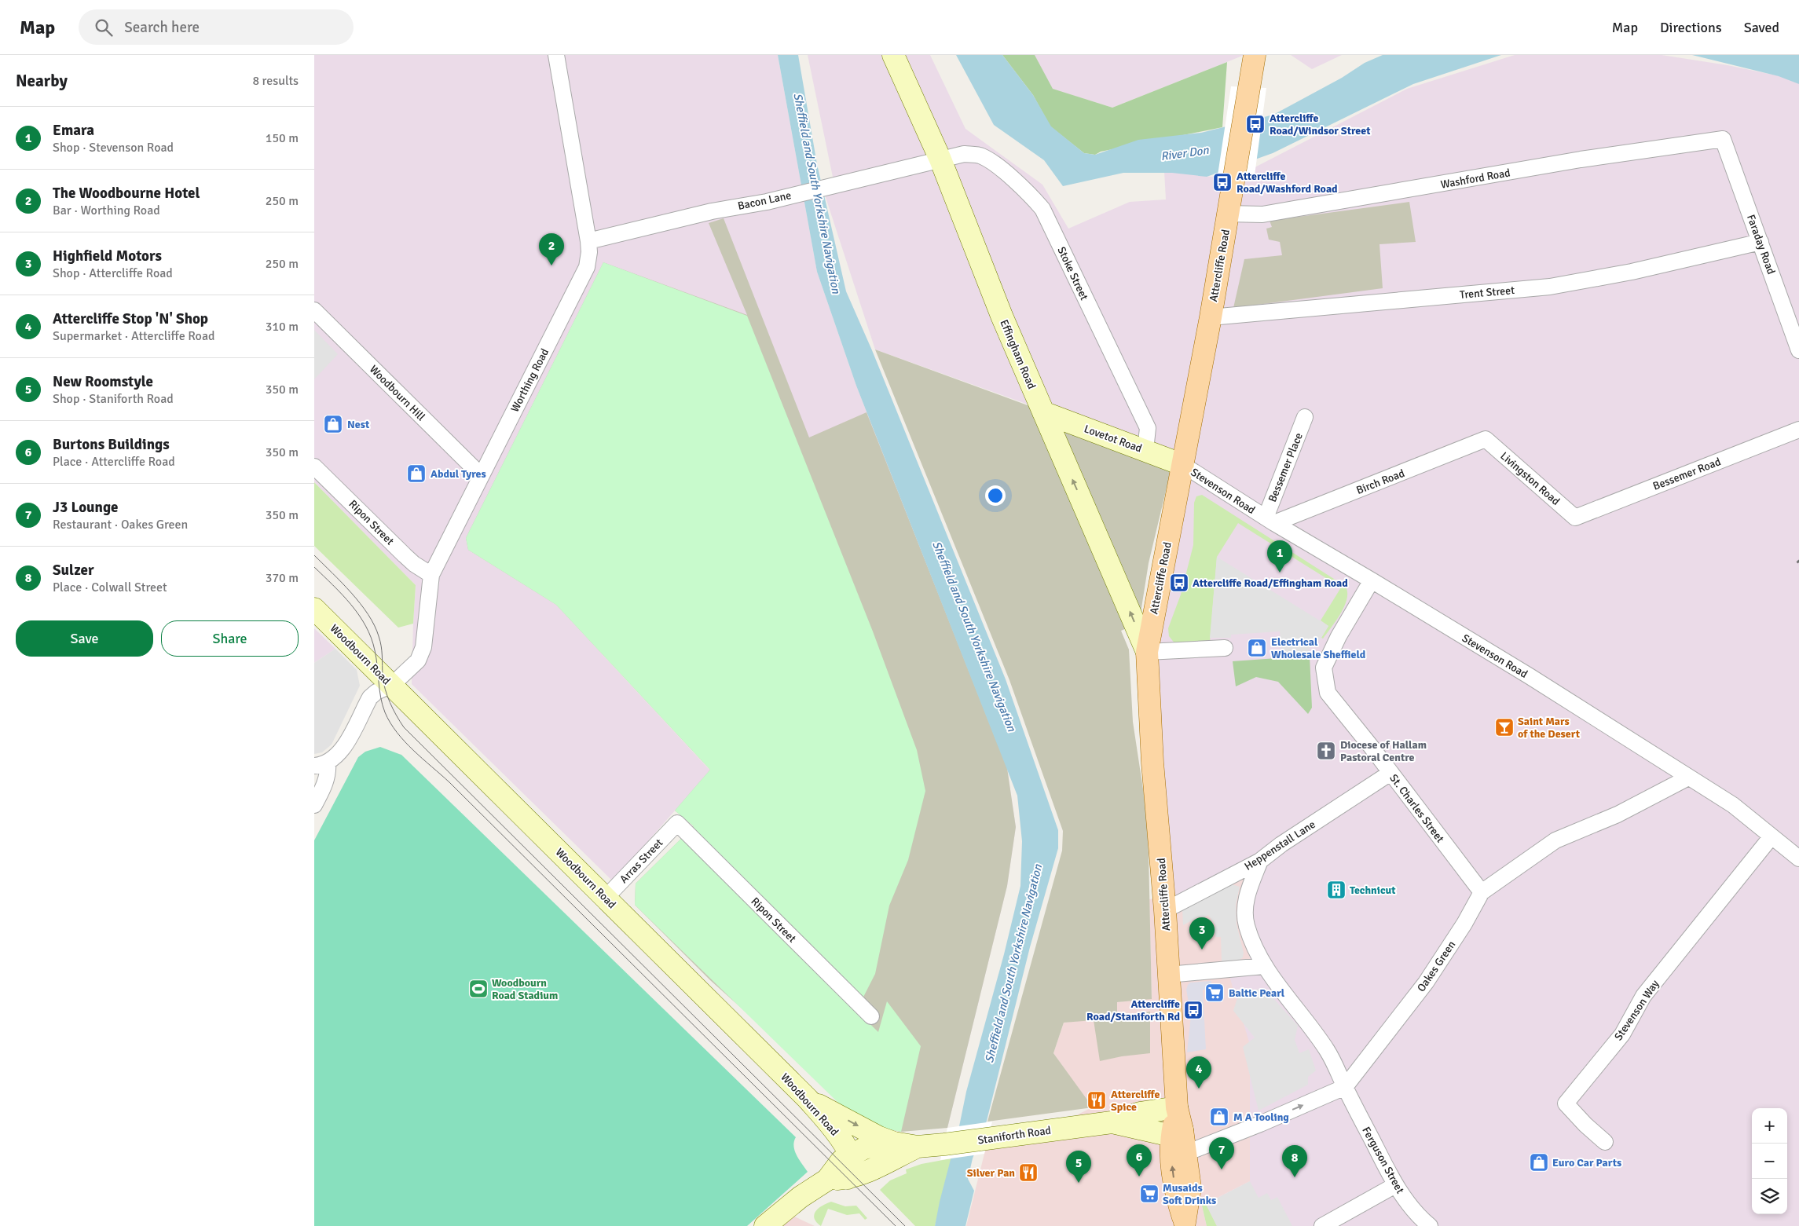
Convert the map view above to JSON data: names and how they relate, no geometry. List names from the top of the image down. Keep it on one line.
{"streets":{"main road":["Attercliffe Road","Effingham Road","Lovetot Road","Woodbourn Road","Staniforth Road"],"street":["Washford Road","Bacon Lane","Faraday Road","Stoke Street","Trent Street","Worthing Road","Woodbourn Hill","Bessemer Place","Bessemer Road","Livingston Road","Birch Road","Stevenson Road","Ripon Street","St. Charles Street","Heppenstall Lane","Arras Street","Oakes Green","Stevenson Way","Ferguson Street"]},"crossings":[["Washford Road","Faraday Road"],["Washford Road","Attercliffe Road"],["Bacon Lane","Stoke Street"],["Bacon Lane","Effingham Road"],["Bacon Lane","Worthing Road"],["Faraday Road","Trent Street"],["Attercliffe Road","Trent Street"],["Attercliffe Road","Effingham Road"],["Attercliffe Road","Lovetot Road"],["Attercliffe Road","Stevenson Road"],["Attercliffe Road","Heppenstall Lane"],["Attercliffe Road","Oakes Green"],["Attercliffe Road","Staniforth Road"],["Stoke Street","Effingham Road"],["Stoke Street","Lovetot Road"],["Effingham Road","Lovetot Road"],["Worthing Road","Woodbourn Hill"],["Worthing Road","Ripon Street"],["Worthing Road","Woodbourn Road"],["Lovetot Road","Stevenson Road"],["Bessemer Place","Birch Road"],["Bessemer Place","Stevenson Road"],["Bessemer Road","Livingston Road"],["Livingston Road","Birch Road"],["Birch Road","Stevenson Road"],["Stevenson Road","St. Charles Street"],["Stevenson Road","Oakes Green"],["Stevenson Road","Stevenson Way"],["Ripon Street","Arras Street"],["Woodbourn Road","Arras Street"],["Woodbourn Road","Staniforth Road"],["St. Charles Street","Heppenstall Lane"],["St. Charles Street","Oakes Green"],["Heppenstall Lane","Ferguson Street"],["Oakes Green","Ferguson Street"]],"water":["River Don","Sheffield and South Yorkshire Navigation"],"places":{"bus stop":["Attercliffe Road/Windsor Street","Attercliffe Road/Washford Road","Attercliffe Road/Effingham Road","Attercliffe Road/Staniforth Rd"],"shop":["Nest","Abdul Tyres","Electrical Wholesale Sheffield","M A Tooling","Euro Car Parts"],"bar":["Saint Mars of the Desert"],"church":["Diocese of Hallam Pastoral Centre"],"building":["Technicut"],"sports":["Woodbourn Road Stadium"],"supermarket":["Baltic Pearl","Musaids Soft Drinks"],"restaurant":["Attercliffe Spice","Silver Pan"]},"page":{"header":"Map","search":"Search here","nav":["Map","Directions","Saved"],"heading":["Nearby","8 results"],"list":[{"mark":"1","name":"Emara","note":"Shop · Stevenson Road","value":"150 m"},{"mark":"2","name":"The Woodbourne Hotel","note":"Bar · Worthing Road","value":"250 m"},{"mark":"3","name":"Highfield Motors","note":"Shop · Attercliffe Road","value":"250 m"},{"mark":"4","name":"Attercliffe Stop 'N' Shop","note":"Supermarket · Attercliffe Road","value":"310 m"},{"mark":"5","name":"New Roomstyle","note":"Shop · Staniforth Road","value":"350 m"},{"mark":"6","name":"Burtons Buildings","note":"Place · Attercliffe Road","value":"350 m"},{"mark":"7","name":"J3 Lounge","note":"Restaurant · Oakes Green","value":"350 m"},{"mark":"8","name":"Sulzer","note":"Place · Colwall Street","value":"370 m"}],"pins":["2","1","3","4","7","6","8","5"],"buttons":["Save","Share"],"map_buttons":["+","−"]}}
